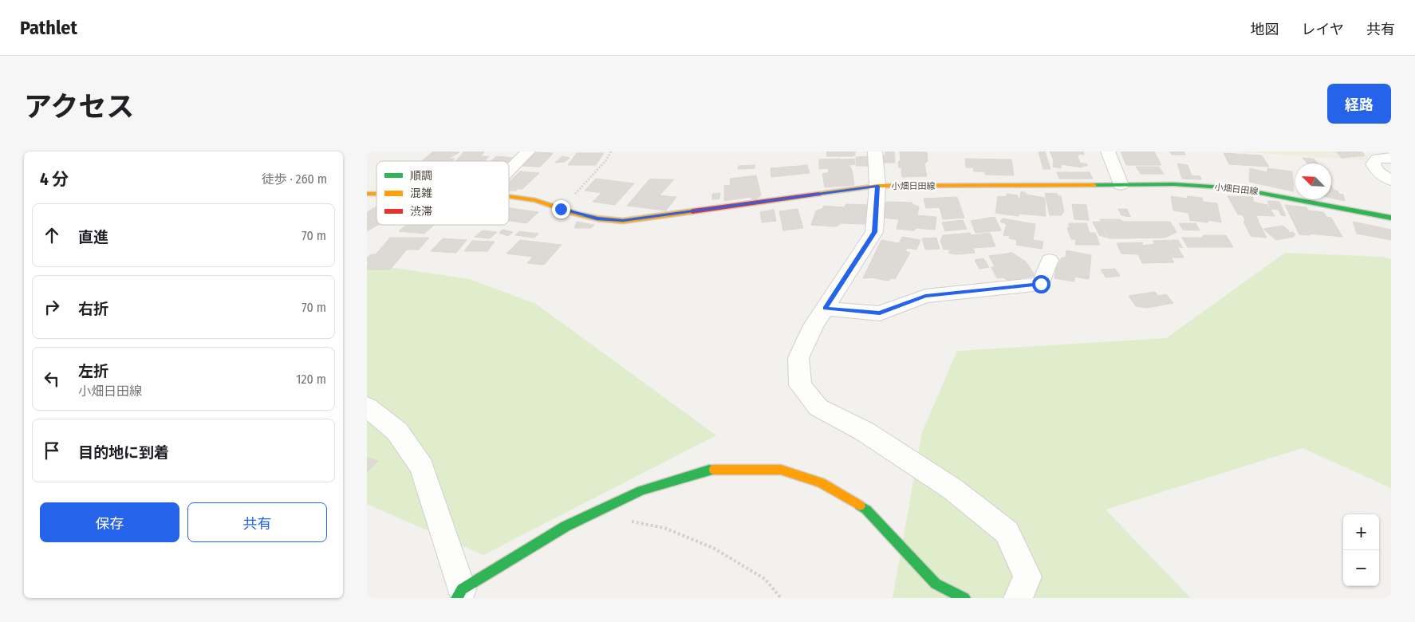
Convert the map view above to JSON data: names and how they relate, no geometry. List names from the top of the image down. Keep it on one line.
{"streets":{"main road":["小畑日田線"]},"legend":["順調","混雑","渋滞"],"north":"top left","page":{"header":"Pathlet","nav":["地図","レイヤ","共有"],"title":"アクセス","buttons":["経路",["保存","共有"]],"heading":["4 分","徒歩 · 260 m"],"list":[["直進","70 m"],["右折","70 m"],["左折","小畑日田線","120 m"],"目的地に到着"],"map_buttons":["+","−"]}}
